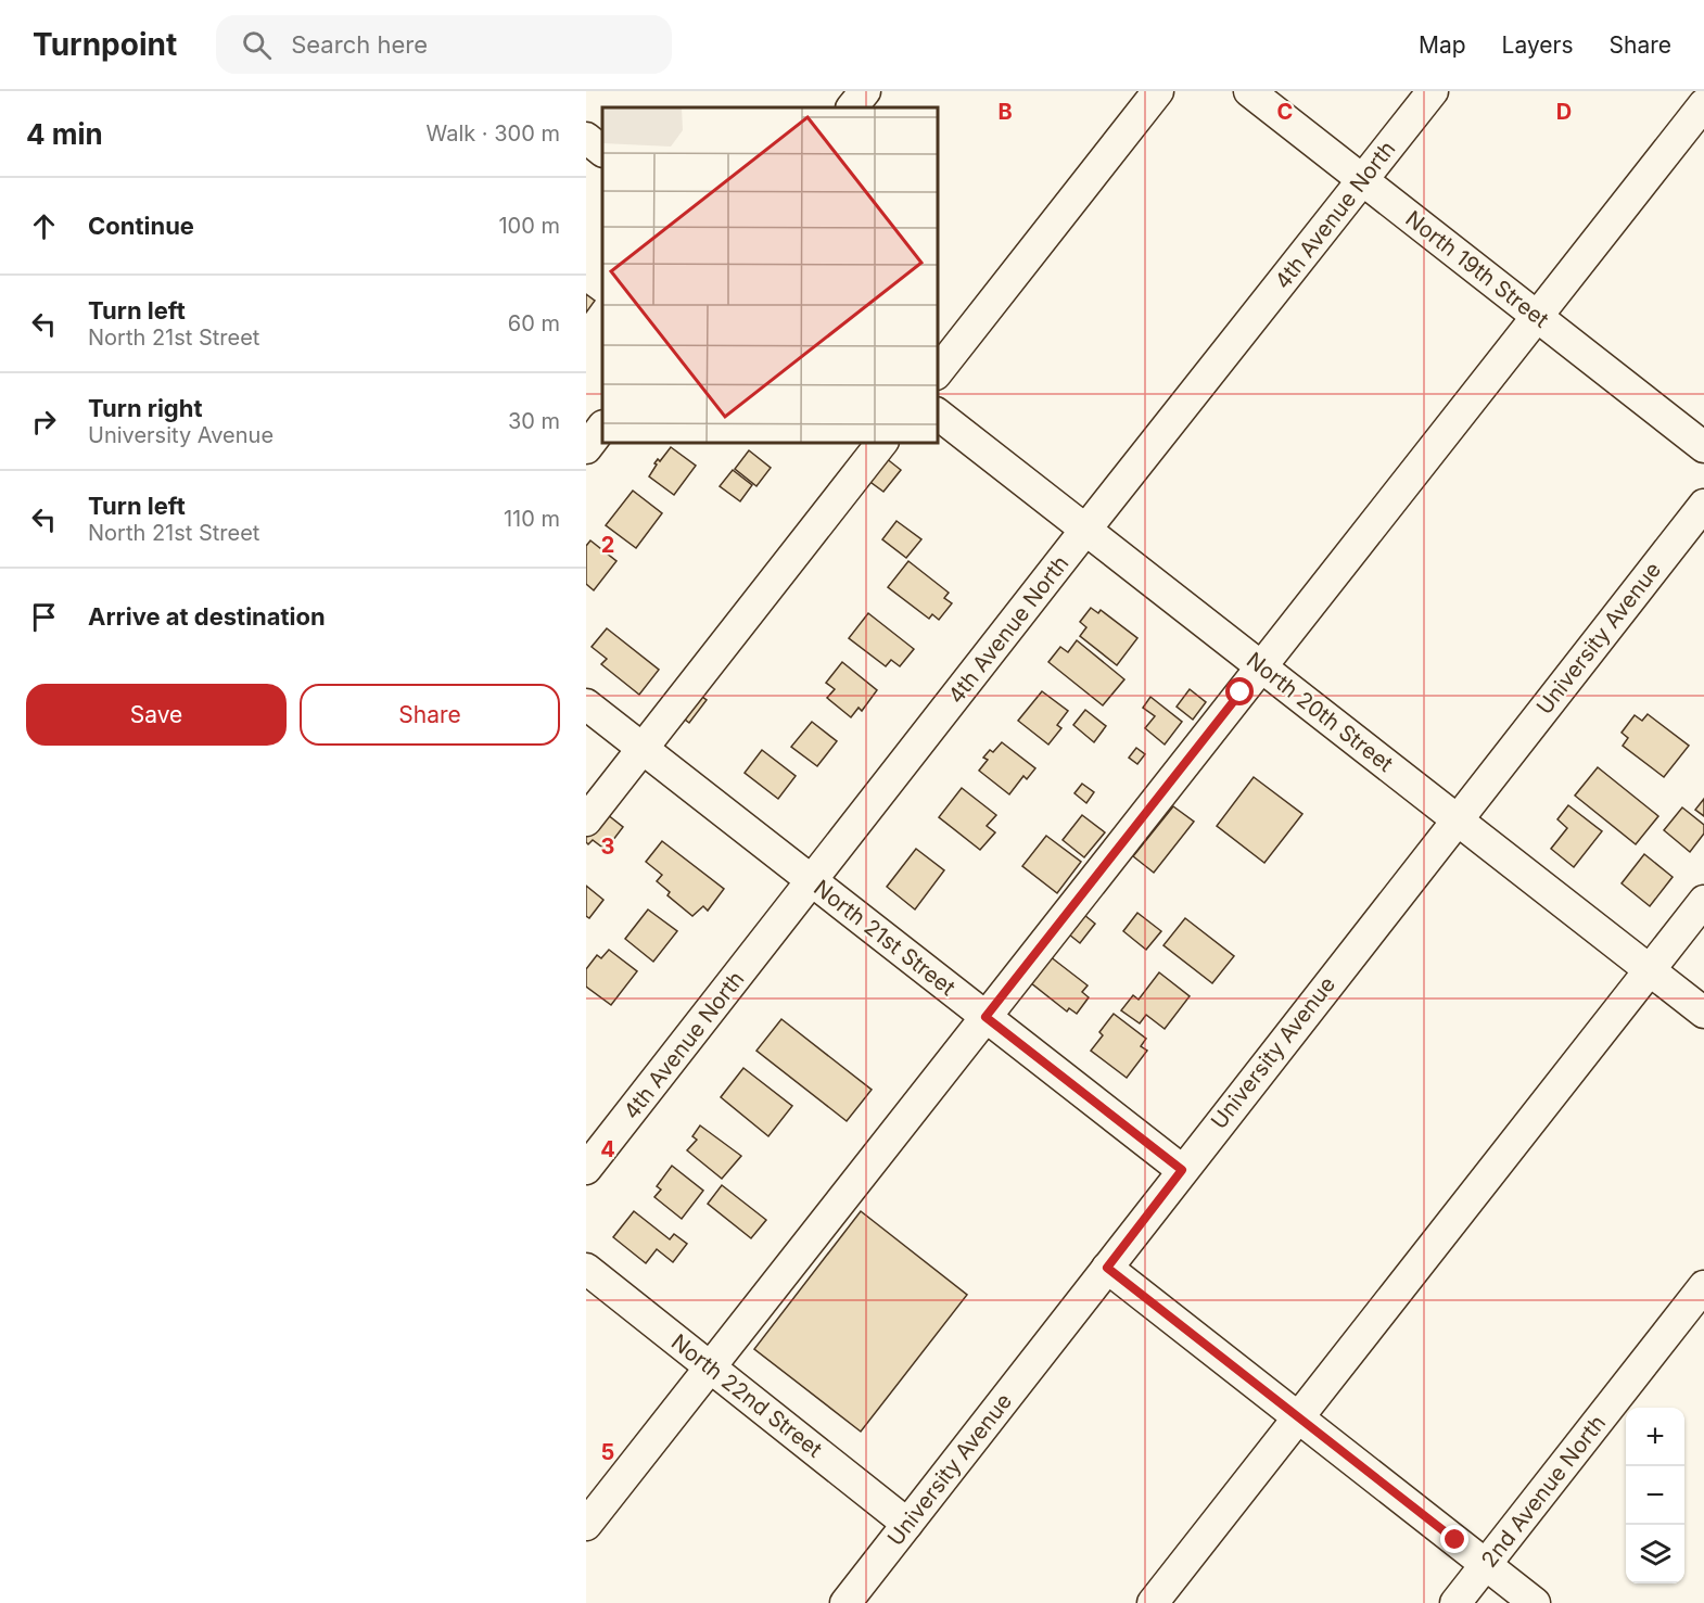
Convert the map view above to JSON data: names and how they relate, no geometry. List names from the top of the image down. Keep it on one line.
{"streets":{"street":["4th Avenue North","North 19th Street","University Avenue","North 20th Street","North 21st Street","North 22nd Street","2nd Avenue North"]},"crossings":[["4th Avenue North","North 19th Street"],["4th Avenue North","North 20th Street"],["4th Avenue North","North 21st Street"],["University Avenue","North 20th Street"],["University Avenue","North 21st Street"],["University Avenue","North 22nd Street"]],"page":{"header":"Turnpoint","search":"Search here","nav":["Map","Layers","Share"],"heading":["4 min","Walk · 300 m"],"list":[["Continue","100 m"],["Turn left","North 21st Street","60 m"],["Turn right","University Avenue","30 m"],["Turn left","North 21st Street","110 m"],"Arrive at destination"],"buttons":["Save","Share"],"map_buttons":["+","−"]},"grid":{"columns":["B","C","D"],"rows":["2","3","4","5"]}}
